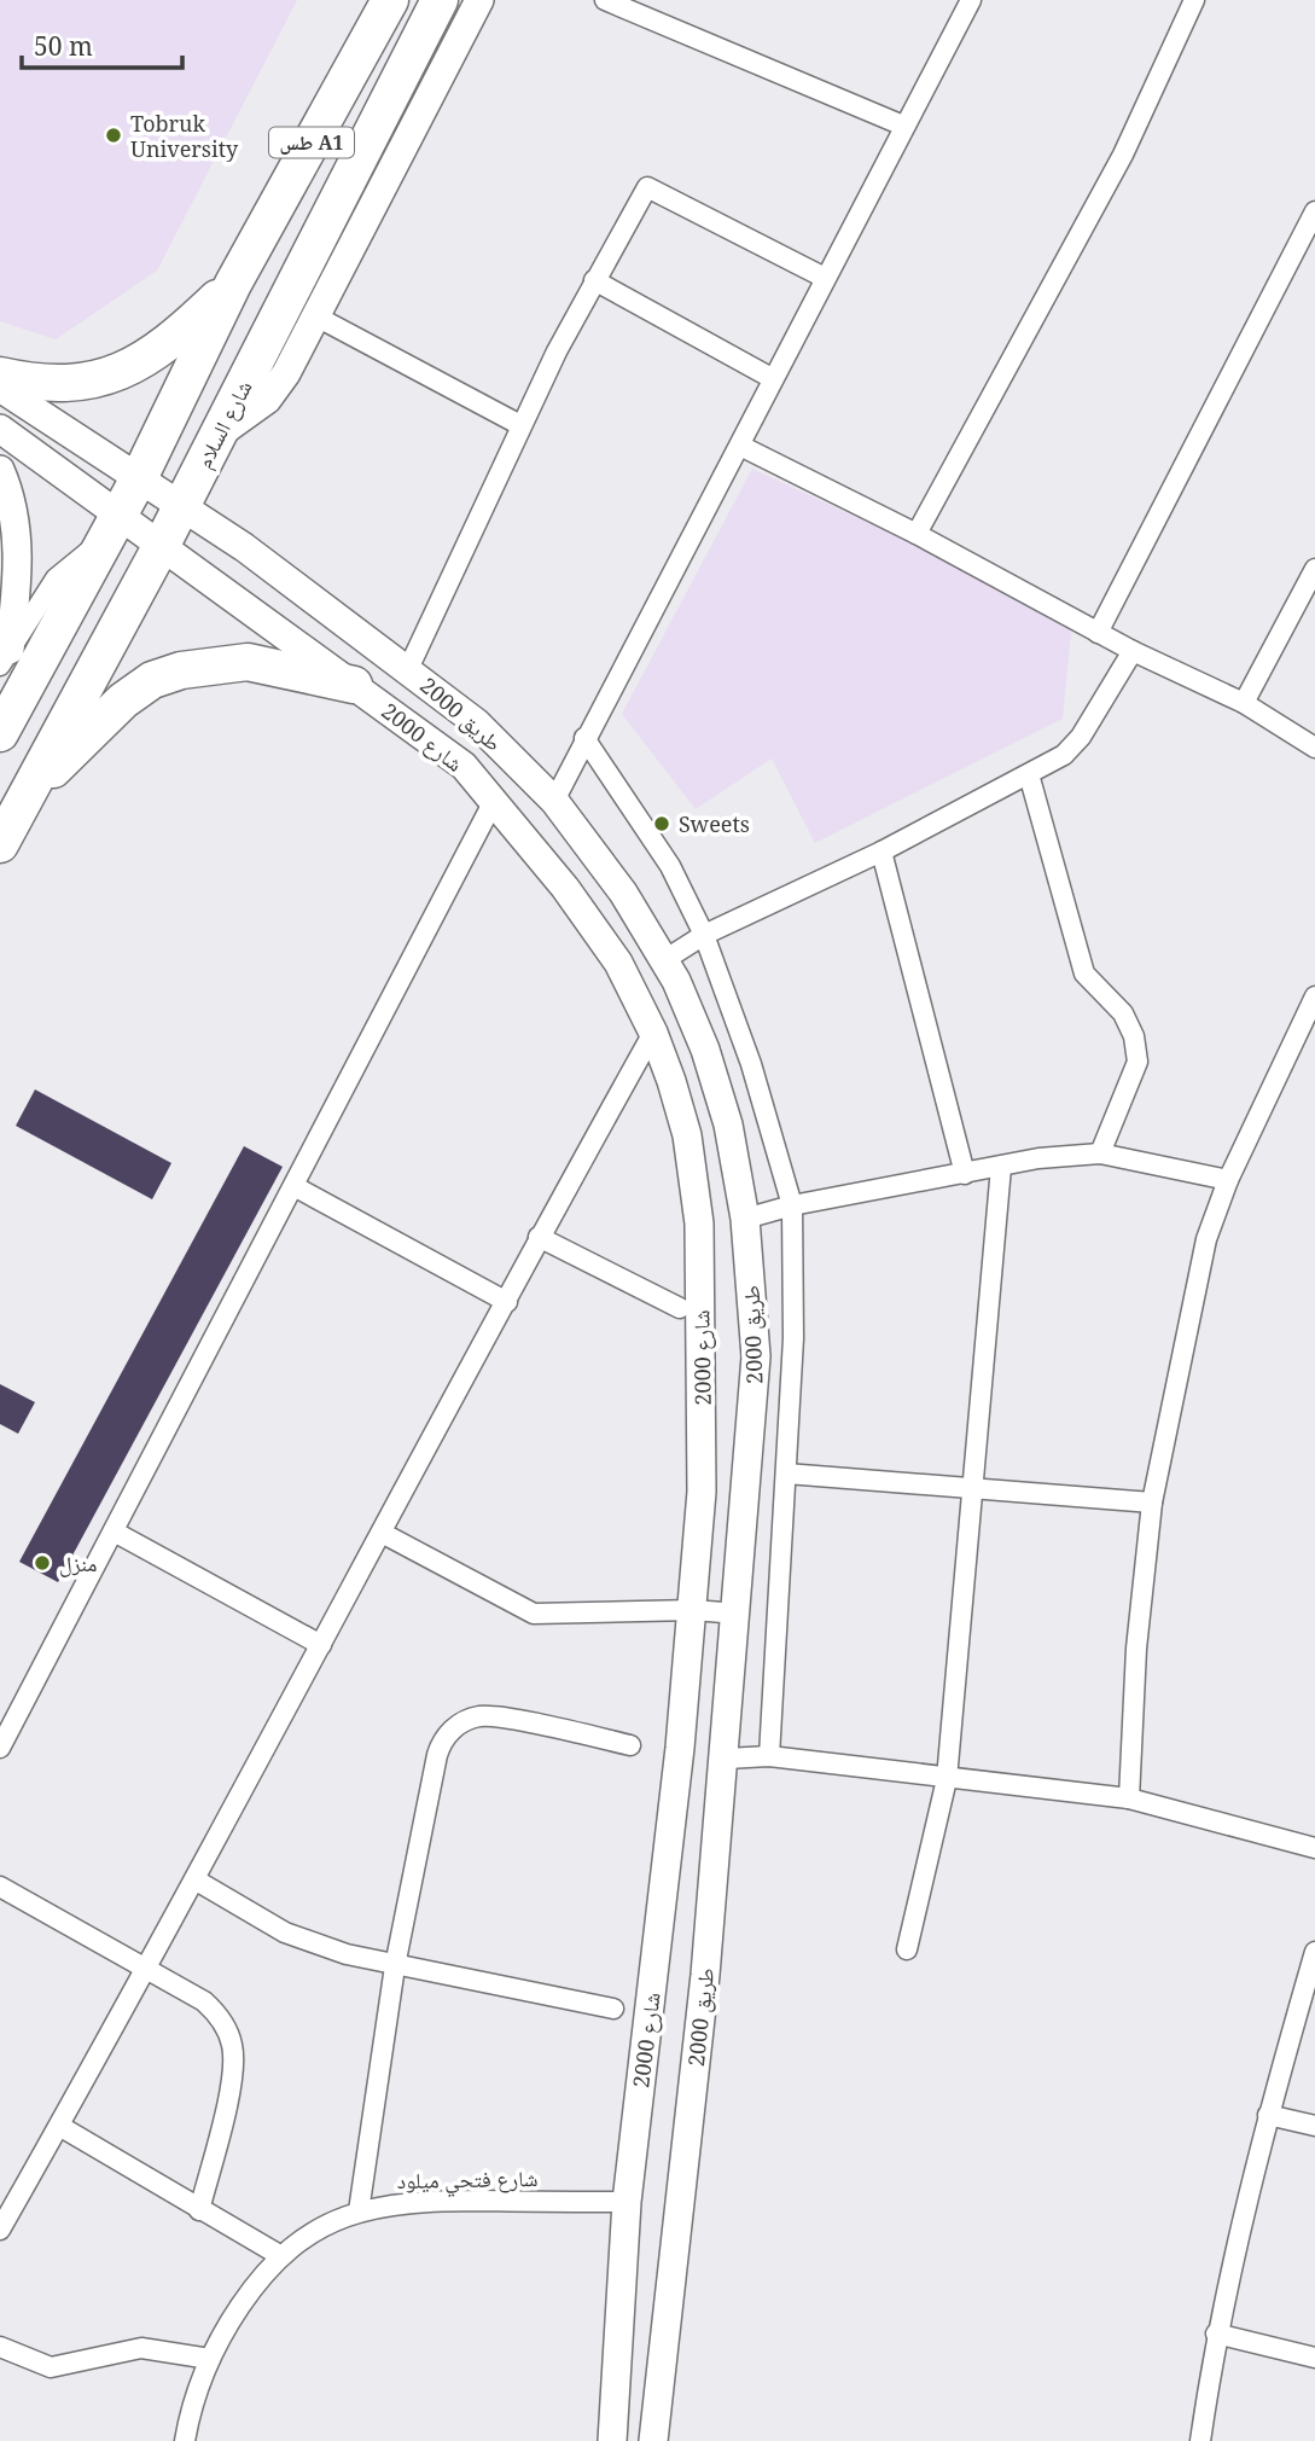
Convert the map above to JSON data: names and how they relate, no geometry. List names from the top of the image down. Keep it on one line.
{"streets":{"highway":["طس A1","شارع السلام"],"street":["طريق 2000","شارع 2000","شارع فتحي ميلود"]},"crossings":[["طس A1","طريق 2000"],["طس A1","شارع 2000"],["شارع السلام","طريق 2000"],["شارع السلام","شارع 2000"],["شارع 2000","شارع فتحي ميلود"]],"places":["Tobruk University","Sweets","منزل"],"scale_bar":"50 m"}
